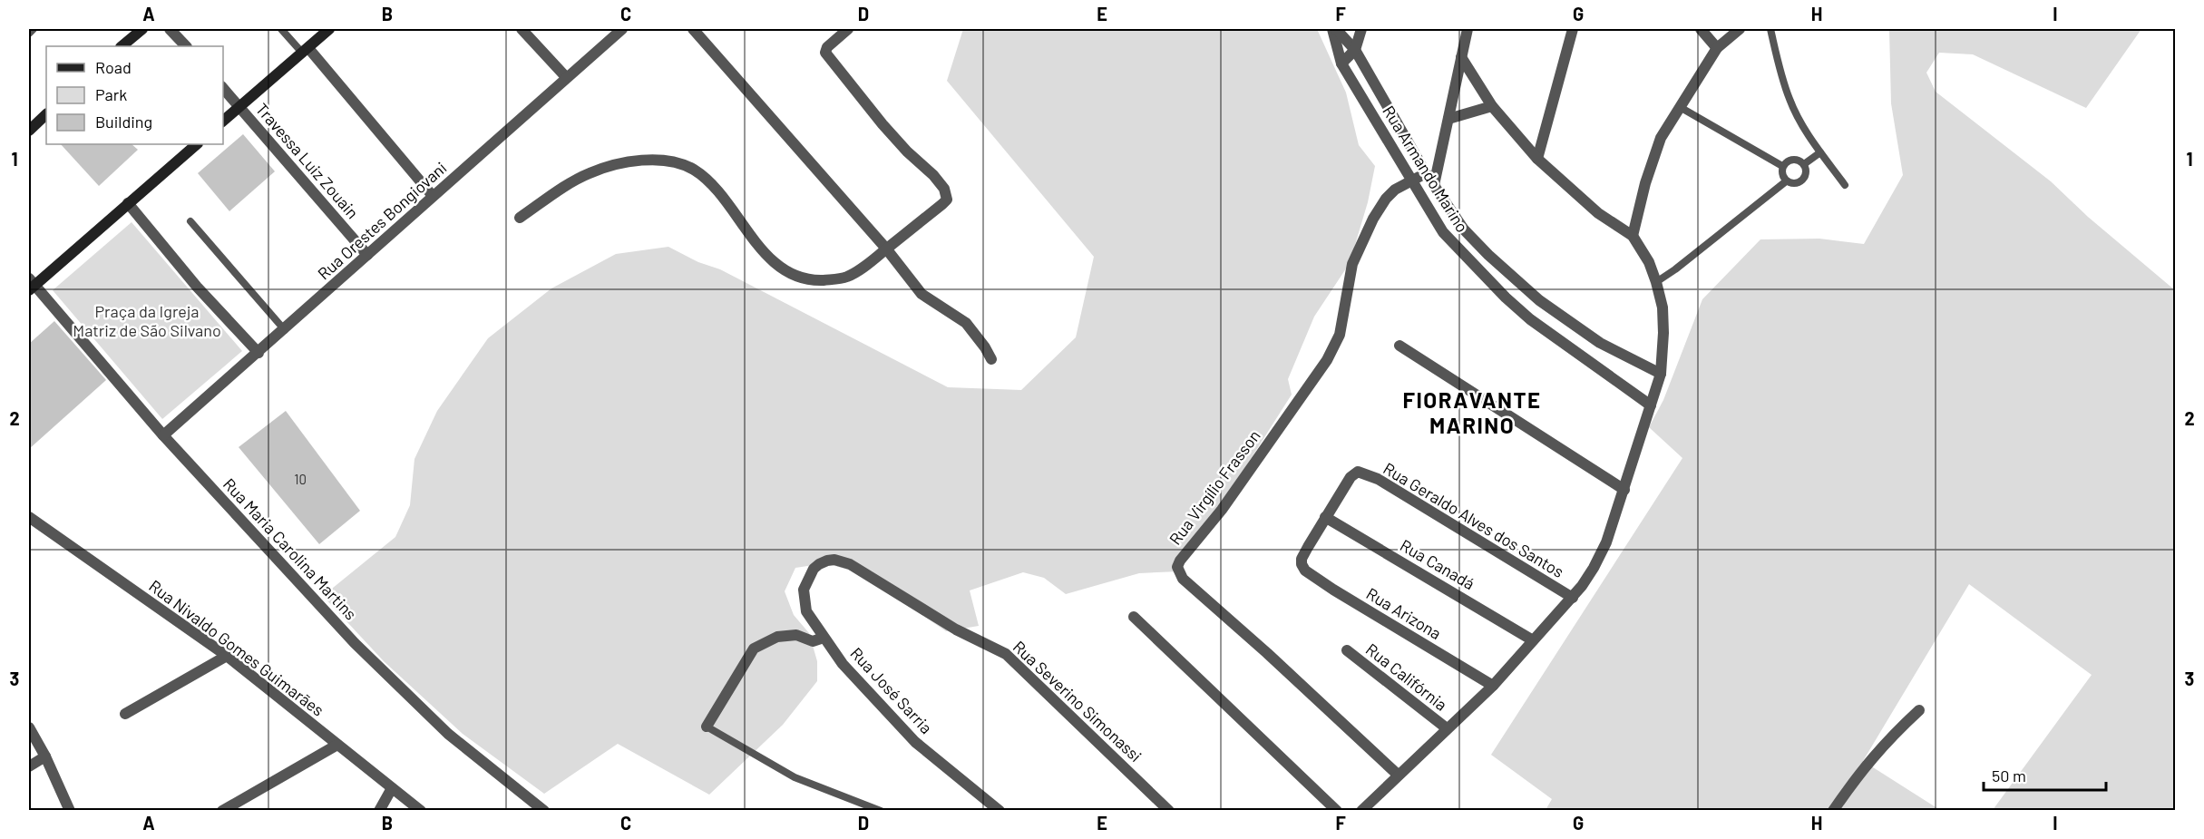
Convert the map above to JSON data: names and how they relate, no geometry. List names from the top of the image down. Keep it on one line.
{"streets":{"street":["Travessa Luiz Zouain","Rua Armando Marino","Rua Orestes Bongiovani","Rua Virgílio Frasson","Rua Geraldo Alves dos Santos","Rua Maria Carolina Martins","Rua Canadá","Rua Arizona","Rua Nivaldo Gomes Guimarães","Rua Califórnia","Rua José Sarria","Rua Severino Simonassi"]},"crossings":[["Travessa Luiz Zouain","Rua Orestes Bongiovani"],["Rua Armando Marino","Rua Virgílio Frasson"],["Rua Orestes Bongiovani","Rua Maria Carolina Martins"],["Rua Geraldo Alves dos Santos","Rua Canadá"],["Rua Geraldo Alves dos Santos","Rua Arizona"],["Rua Canadá","Rua Arizona"],["Rua José Sarria","Rua Severino Simonassi"]],"districts":["FIORAVANTE MARINO"],"parks":["Praça da Igreja Matriz de São Silvano"],"house_numbers":["10"],"legend":["Road","Park","Building"],"scale_bar":"50 m","grid":{"columns":["A","B","C","D","E","F","G","H","I"],"rows":["1","2","3"]}}
